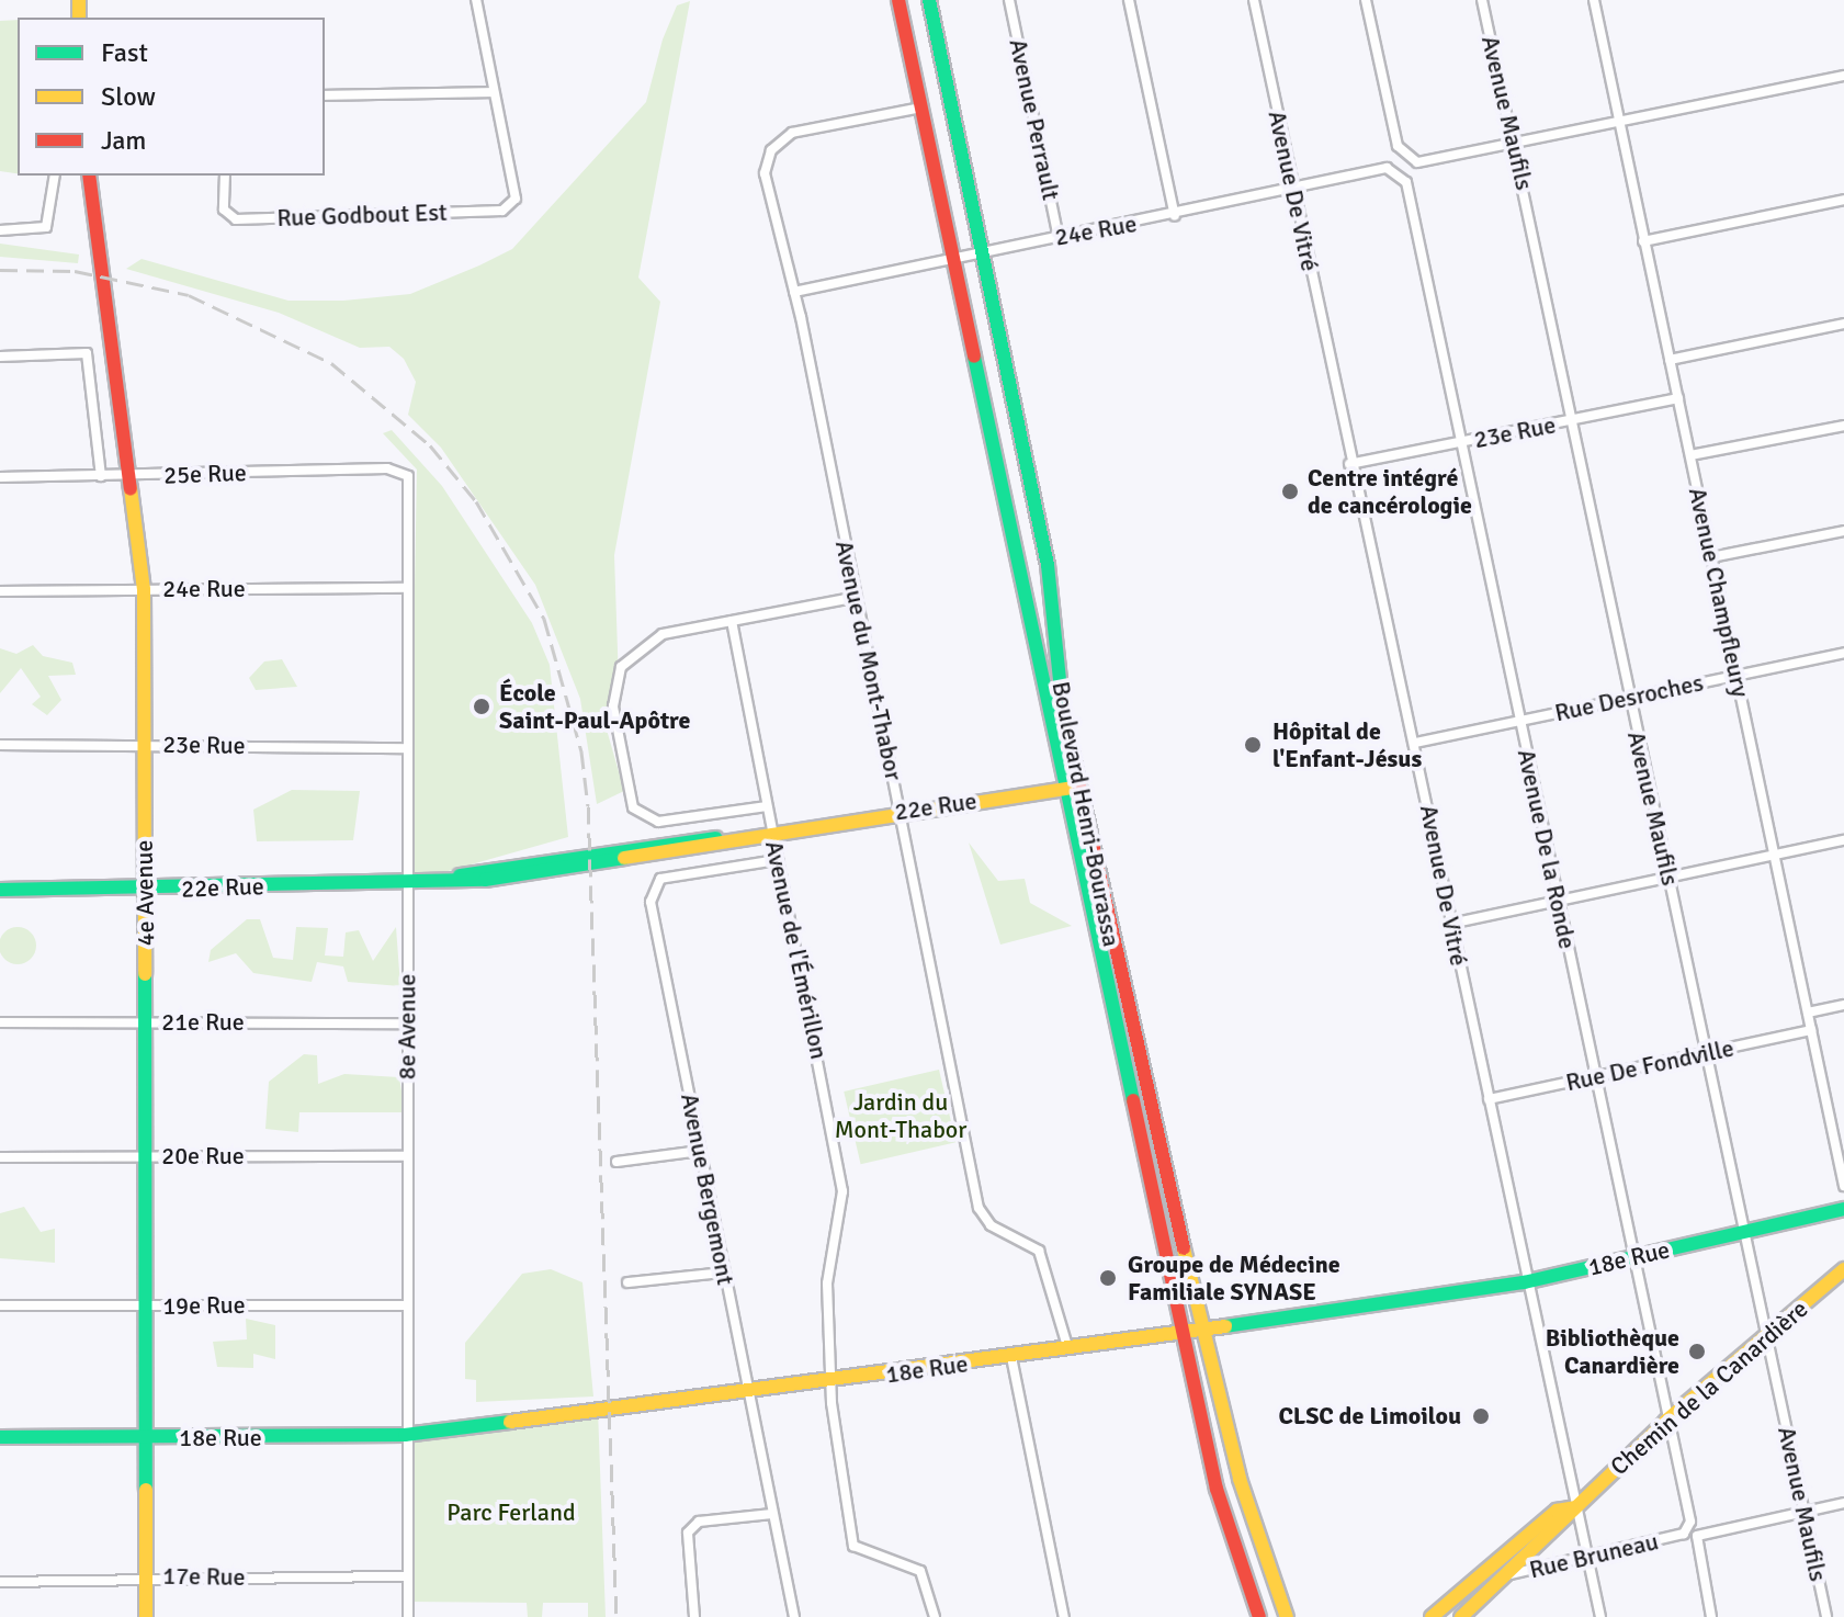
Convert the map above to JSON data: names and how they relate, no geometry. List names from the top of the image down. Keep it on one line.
{"streets":{"main road":["22e Rue","Boulevard Henri-Bourassa","4e Avenue","18e Rue","Chemin de la Canardière"],"street":["Avenue Maufils","Avenue Perrault","Avenue De Vitré","Rue Godbout Est","24e Rue","23e Rue","25e Rue","Avenue Champfleury","Avenue du Mont-Thabor","Rue Desroches","Avenue De la Ronde","Avenue de l'Émérillon","21e Rue","8e Avenue","Rue De Fondville","20e Rue","Avenue Bergemont","19e Rue","Rue Bruneau","17e Rue"]},"crossings":[["Avenue Maufils","23e Rue"],["Avenue Maufils","Rue Desroches"],["Avenue Maufils","Rue De Fondville"],["Avenue Maufils","18e Rue"],["Avenue Maufils","Chemin de la Canardière"],["Avenue Maufils","Rue Bruneau"],["Avenue Perrault","24e Rue"],["Avenue De Vitré","24e Rue"],["Avenue De Vitré","23e Rue"],["Avenue De Vitré","Rue Desroches"],["Avenue De Vitré","Rue De Fondville"],["Avenue De Vitré","18e Rue"],["Avenue De Vitré","Chemin de la Canardière"],["Avenue De Vitré","Rue Bruneau"],["24e Rue","Avenue du Mont-Thabor"],["24e Rue","Boulevard Henri-Bourassa"],["24e Rue","Avenue De la Ronde"],["24e Rue","4e Avenue"],["24e Rue","8e Avenue"],["23e Rue","Avenue Champfleury"],["23e Rue","Avenue De la Ronde"],["23e Rue","4e Avenue"],["23e Rue","8e Avenue"],["25e Rue","4e Avenue"],["25e Rue","8e Avenue"],["Avenue Champfleury","Rue Desroches"],["Avenue Champfleury","Rue De Fondville"],["Avenue du Mont-Thabor","22e Rue"],["Avenue du Mont-Thabor","Boulevard Henri-Bourassa"],["Avenue du Mont-Thabor","18e Rue"],["Rue Desroches","Avenue De la Ronde"],["22e Rue","Boulevard Henri-Bourassa"],["22e Rue","4e Avenue"],["22e Rue","Avenue de l'Émérillon"],["22e Rue","8e Avenue"],["Boulevard Henri-Bourassa","18e Rue"],["Avenue De la Ronde","Rue De Fondville"],["Avenue De la Ronde","18e Rue"],["Avenue De la Ronde","Chemin de la Canardière"],["Avenue De la Ronde","Rue Bruneau"],["4e Avenue","21e Rue"],["4e Avenue","20e Rue"],["4e Avenue","18e Rue"],["4e Avenue","19e Rue"],["4e Avenue","17e Rue"],["Avenue de l'Émérillon","Avenue Bergemont"],["Avenue de l'Émérillon","18e Rue"],["21e Rue","8e Avenue"],["8e Avenue","20e Rue"],["8e Avenue","18e Rue"],["8e Avenue","19e Rue"],["8e Avenue","17e Rue"],["Avenue Bergemont","18e Rue"],["Chemin de la Canardière","Rue Bruneau"]],"parks":["Jardin du Mont-Thabor","Parc Ferland"],"places":["Centre intégré de cancérologie","École Saint-Paul-Apôtre","Hôpital de l'Enfant-Jésus","Groupe de Médecine Familiale SYNASE","Bibliothèque Canardière","CLSC de Limoilou"],"legend":["Fast","Slow","Jam"]}
